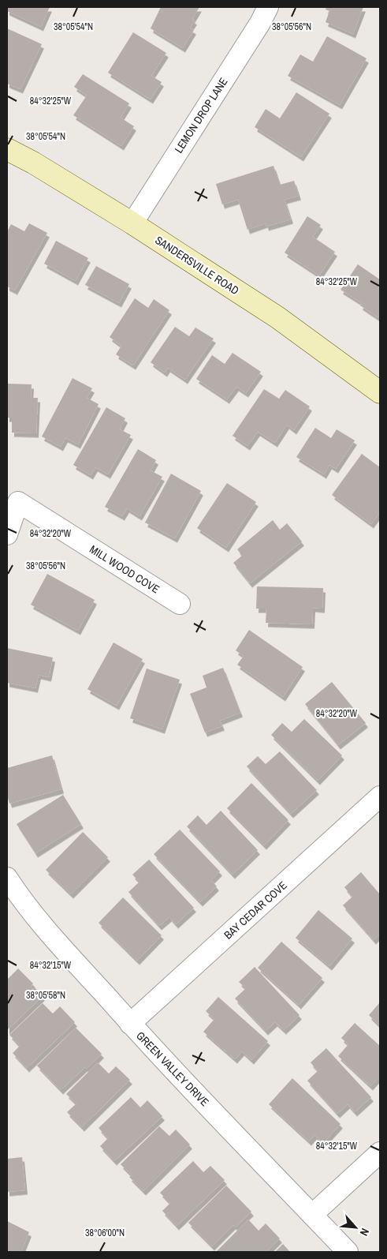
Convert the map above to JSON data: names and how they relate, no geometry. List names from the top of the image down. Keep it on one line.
{"streets":{"street":["LEMON DROP LANE","SANDERSVILLE ROAD","MILL WOOD COVE","BAY CEDAR COVE","GREEN VALLEY DRIVE"]},"crossings":[["LEMON DROP LANE","SANDERSVILLE ROAD"],["BAY CEDAR COVE","GREEN VALLEY DRIVE"]],"north":"bottom right","coordinates":["38°05'54\"N","38°05'56\"N","84°32'25\"W","84°32'20\"W","84°32'15\"W","38°05'58\"N","38°06'00\"N"]}
